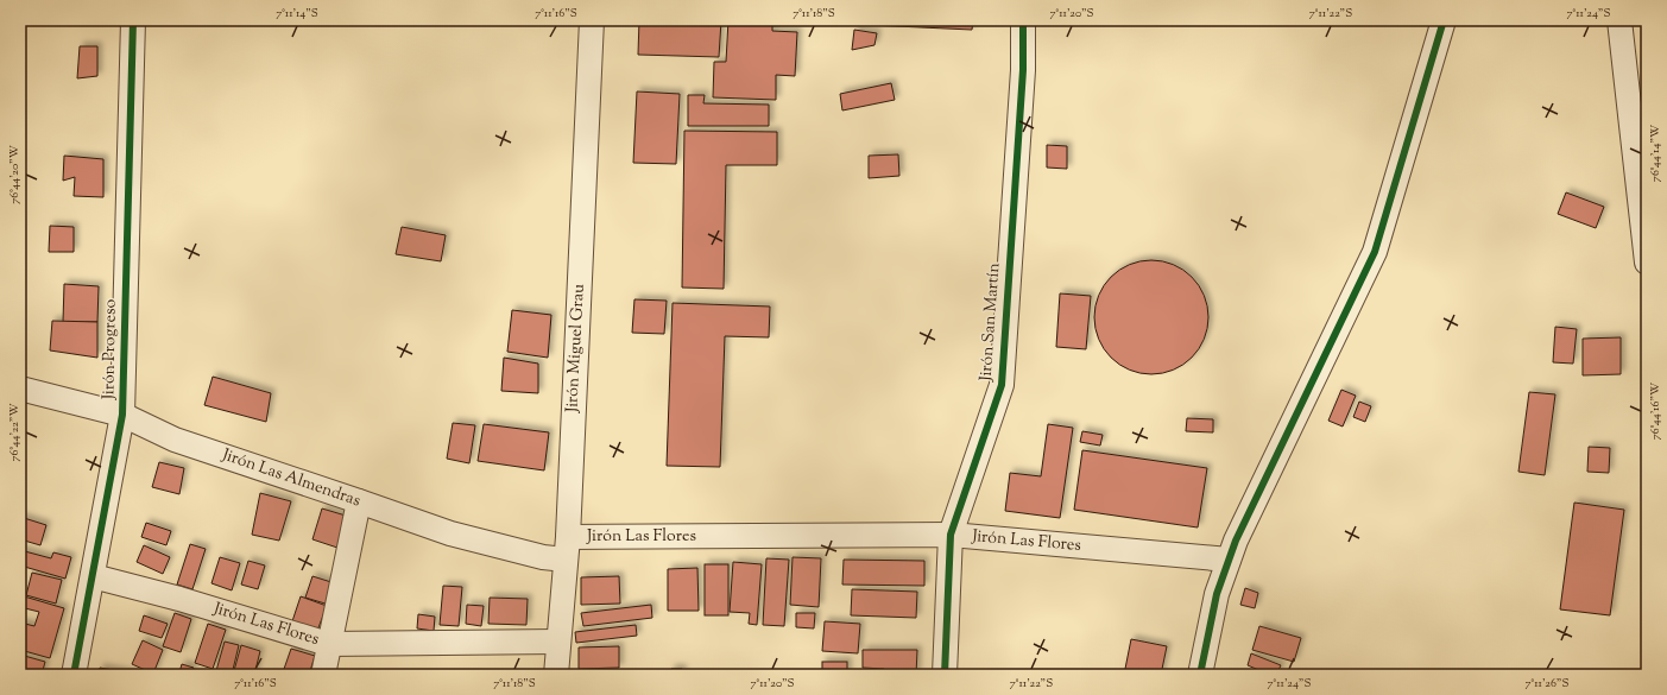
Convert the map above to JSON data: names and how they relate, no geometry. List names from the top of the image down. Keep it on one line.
{"streets":{"street":["Jirón San Martín","Jirón Miguel Grau","Jirón Progreso","Jirón Las Almendras","Jirón Las Flores"]},"crossings":[["Jirón San Martín","Jirón Las Flores"],["Jirón Miguel Grau","Jirón Las Almendras"],["Jirón Miguel Grau","Jirón Las Flores"],["Jirón Progreso","Jirón Las Almendras"],["Jirón Progreso","Jirón Las Flores"],["Jirón Las Almendras","Jirón Las Flores"]],"coordinates":["7°11'14\"S","7°11'16\"S","7°11'18\"S","7°11'20\"S","7°11'22\"S","7°11'24\"S","76°44'14\"W","76°44'20\"W","76°44'16\"W","76°44'22\"W","7°11'26\"S"]}
